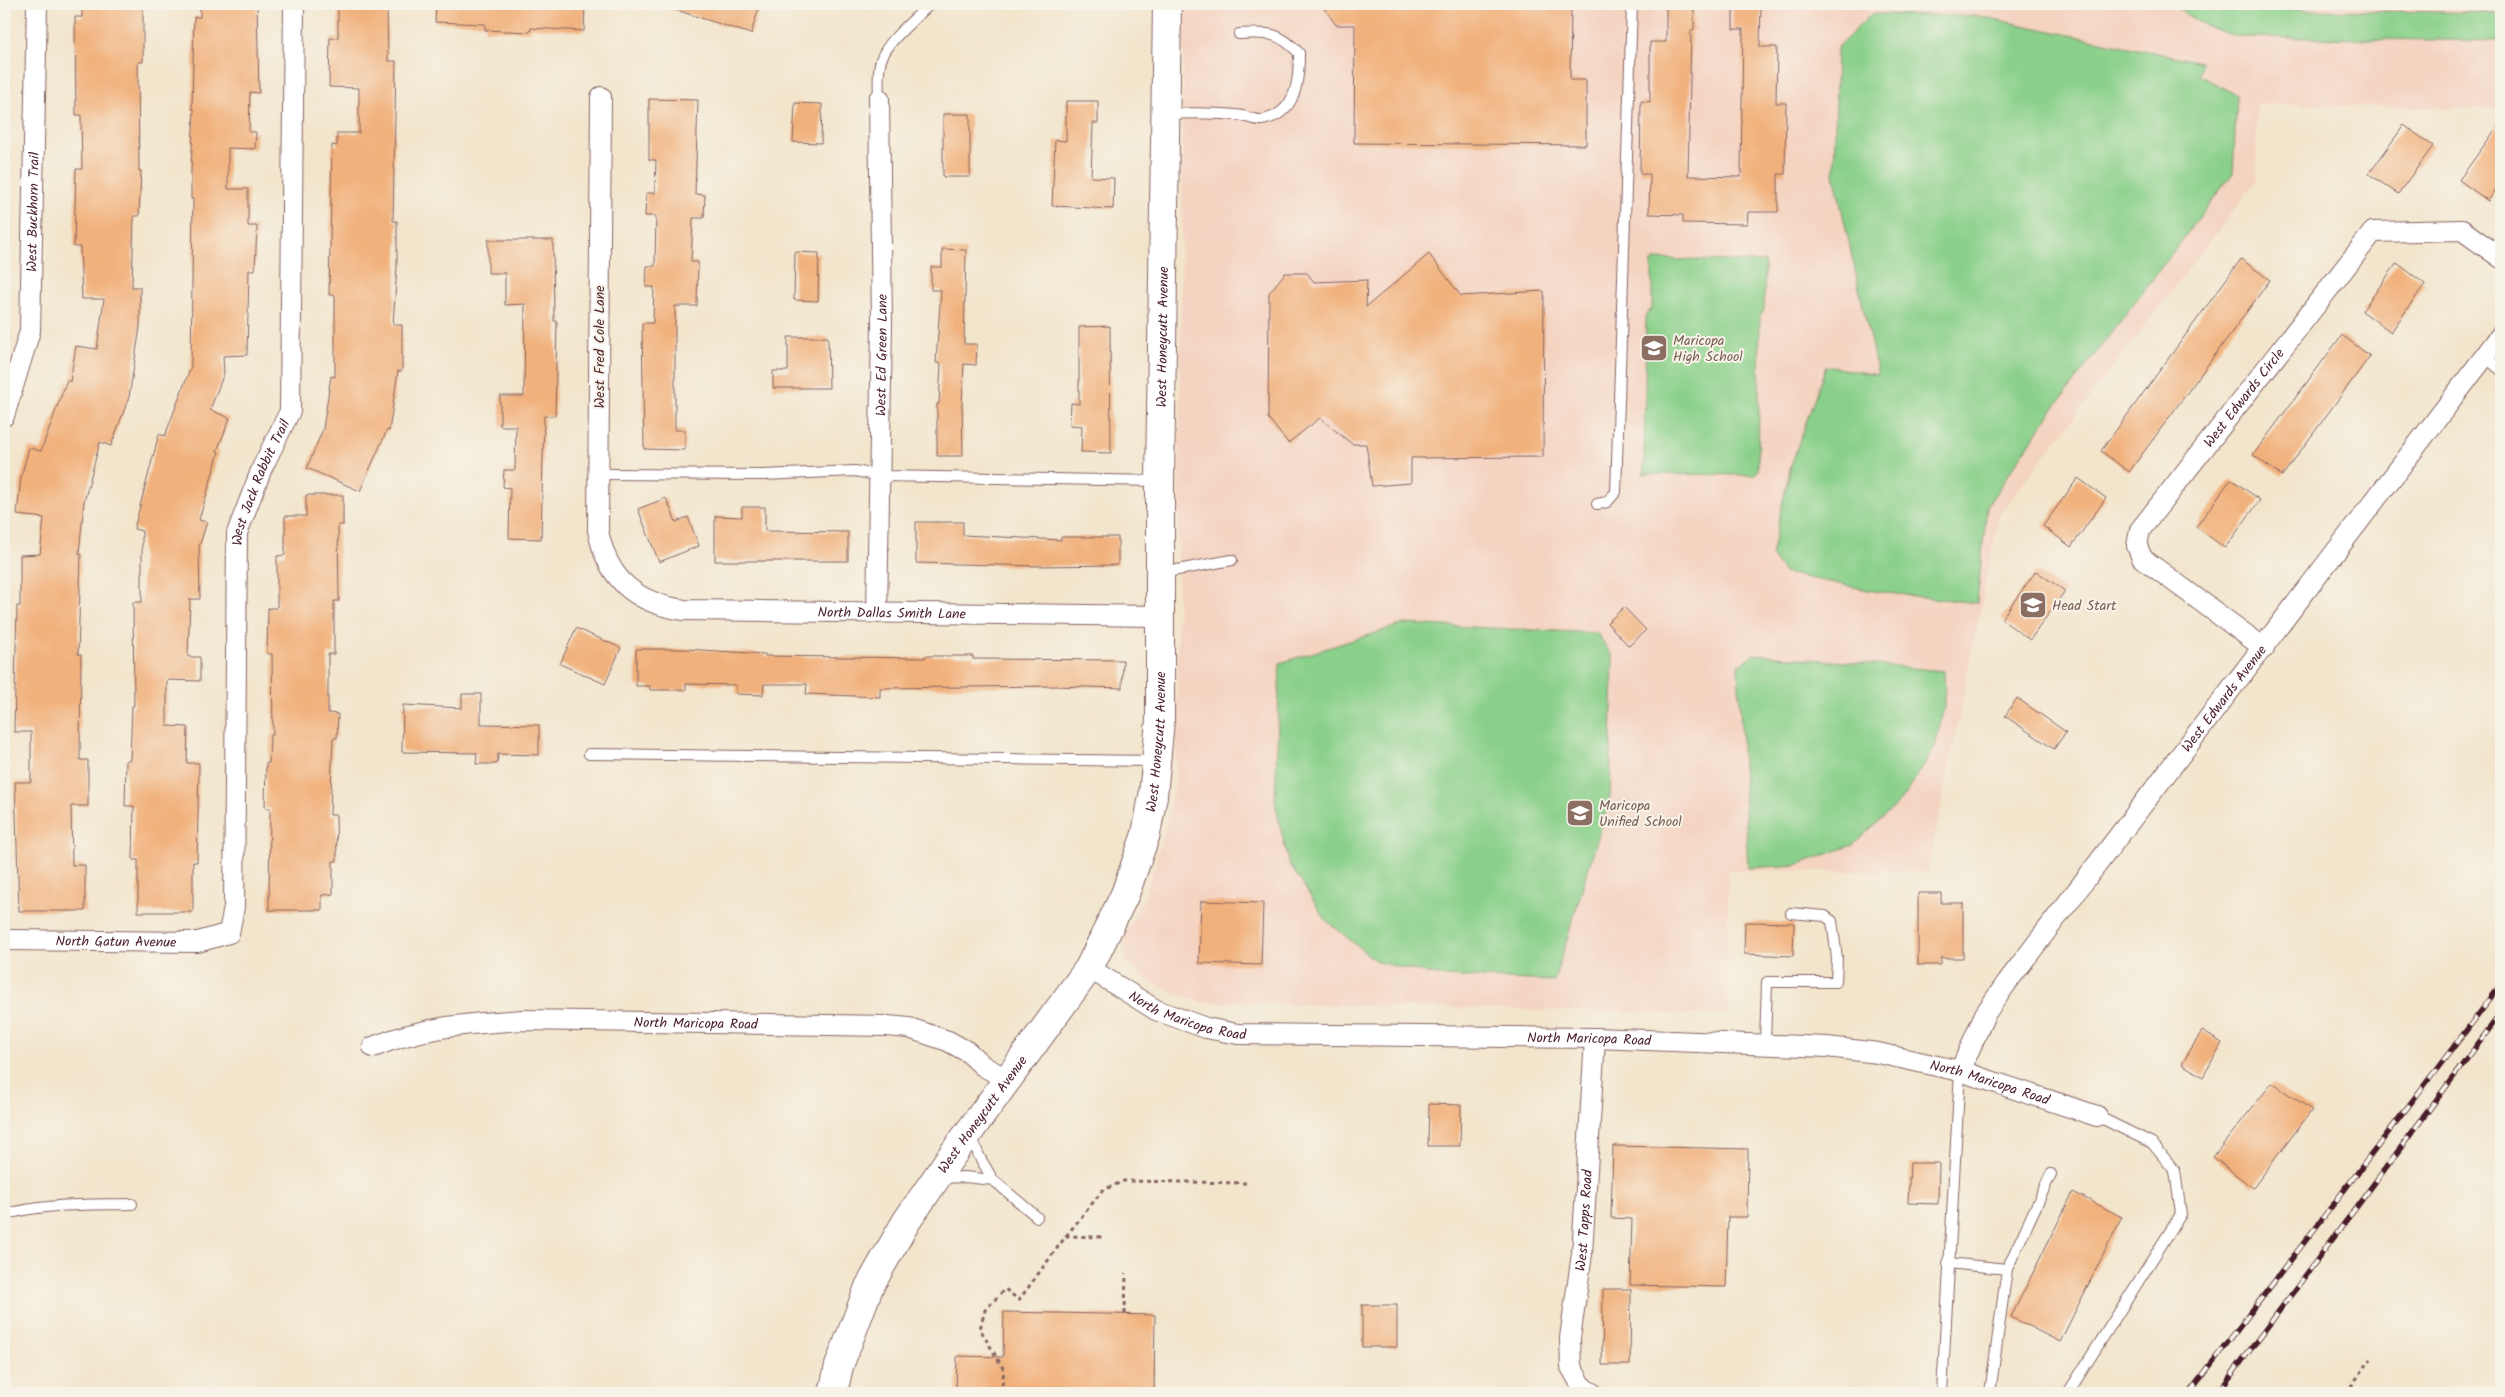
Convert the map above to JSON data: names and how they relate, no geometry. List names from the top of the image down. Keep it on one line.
{"streets":{"street":["West Buckhorn Trail","West Honeycutt Avenue","West Fred Cole Lane","West Ed Green Lane","West Edwards Circle","West Jack Rabbit Trail","North Dallas Smith Lane","West Edwards Avenue","North Gatun Avenue","North Maricopa Road","West Tapps Road"]},"crossings":[["West Honeycutt Avenue","North Dallas Smith Lane"],["West Honeycutt Avenue","North Maricopa Road"],["West Fred Cole Lane","North Dallas Smith Lane"],["West Ed Green Lane","North Dallas Smith Lane"],["West Edwards Circle","West Edwards Avenue"],["West Jack Rabbit Trail","North Gatun Avenue"],["West Edwards Avenue","North Maricopa Road"],["North Maricopa Road","West Tapps Road"]],"places":{"school or university":["Maricopa High School","Head Start","Maricopa Unified School"]}}
